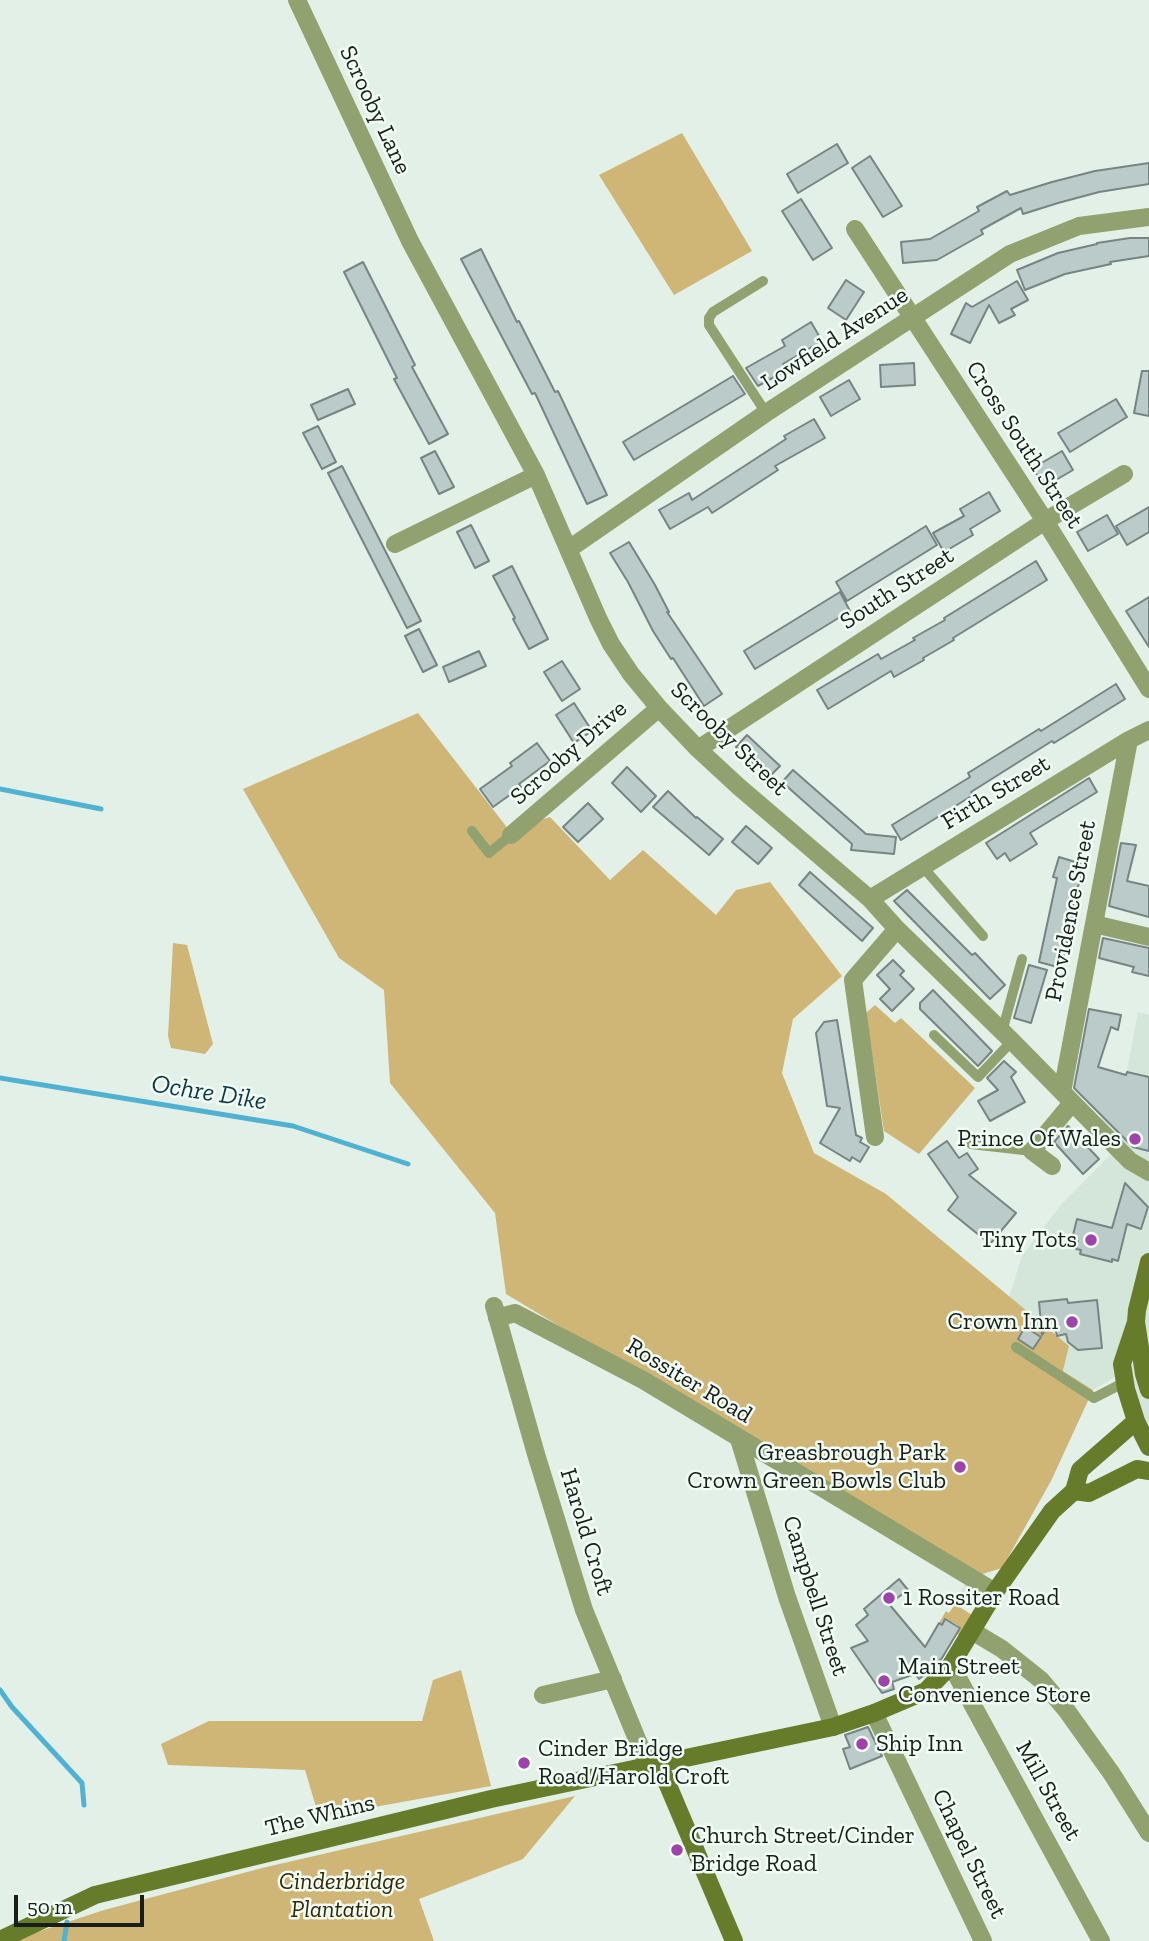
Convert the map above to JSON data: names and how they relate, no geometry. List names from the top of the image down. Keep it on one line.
{"streets":{"main road":["The Whins"],"street":["Scrooby Lane","Lowfield Avenue","Cross South Street","South Street","Scrooby Street","Scrooby Drive","Firth Street","Providence Street","Rossiter Road","Harold Croft","Campbell Street","Mill Street","Chapel Street"]},"crossings":[["Scrooby Lane","Scrooby Street"],["Lowfield Avenue","Cross South Street"],["Lowfield Avenue","Scrooby Street"],["Cross South Street","South Street"],["South Street","Scrooby Street"],["Scrooby Street","Scrooby Drive"],["Scrooby Street","Firth Street"],["Scrooby Street","Providence Street"],["Firth Street","Providence Street"],["Rossiter Road","Harold Croft"],["Rossiter Road","Campbell Street"],["Rossiter Road","The Whins"],["Harold Croft","The Whins"],["Campbell Street","The Whins"],["Mill Street","The Whins"],["The Whins","Chapel Street"]],"water":["Ochre Dike"],"parks":["Cinderbridge Plantation"],"places":["Prince Of Wales","Tiny Tots","Crown Inn","Greasbrough Park Crown Green Bowls Club","1 Rossiter Road","Main Street Convenience Store","Ship Inn","Cinder Bridge Road/Harold Croft","Church Street/Cinder Bridge Road"],"scale_bar":"50 m"}
